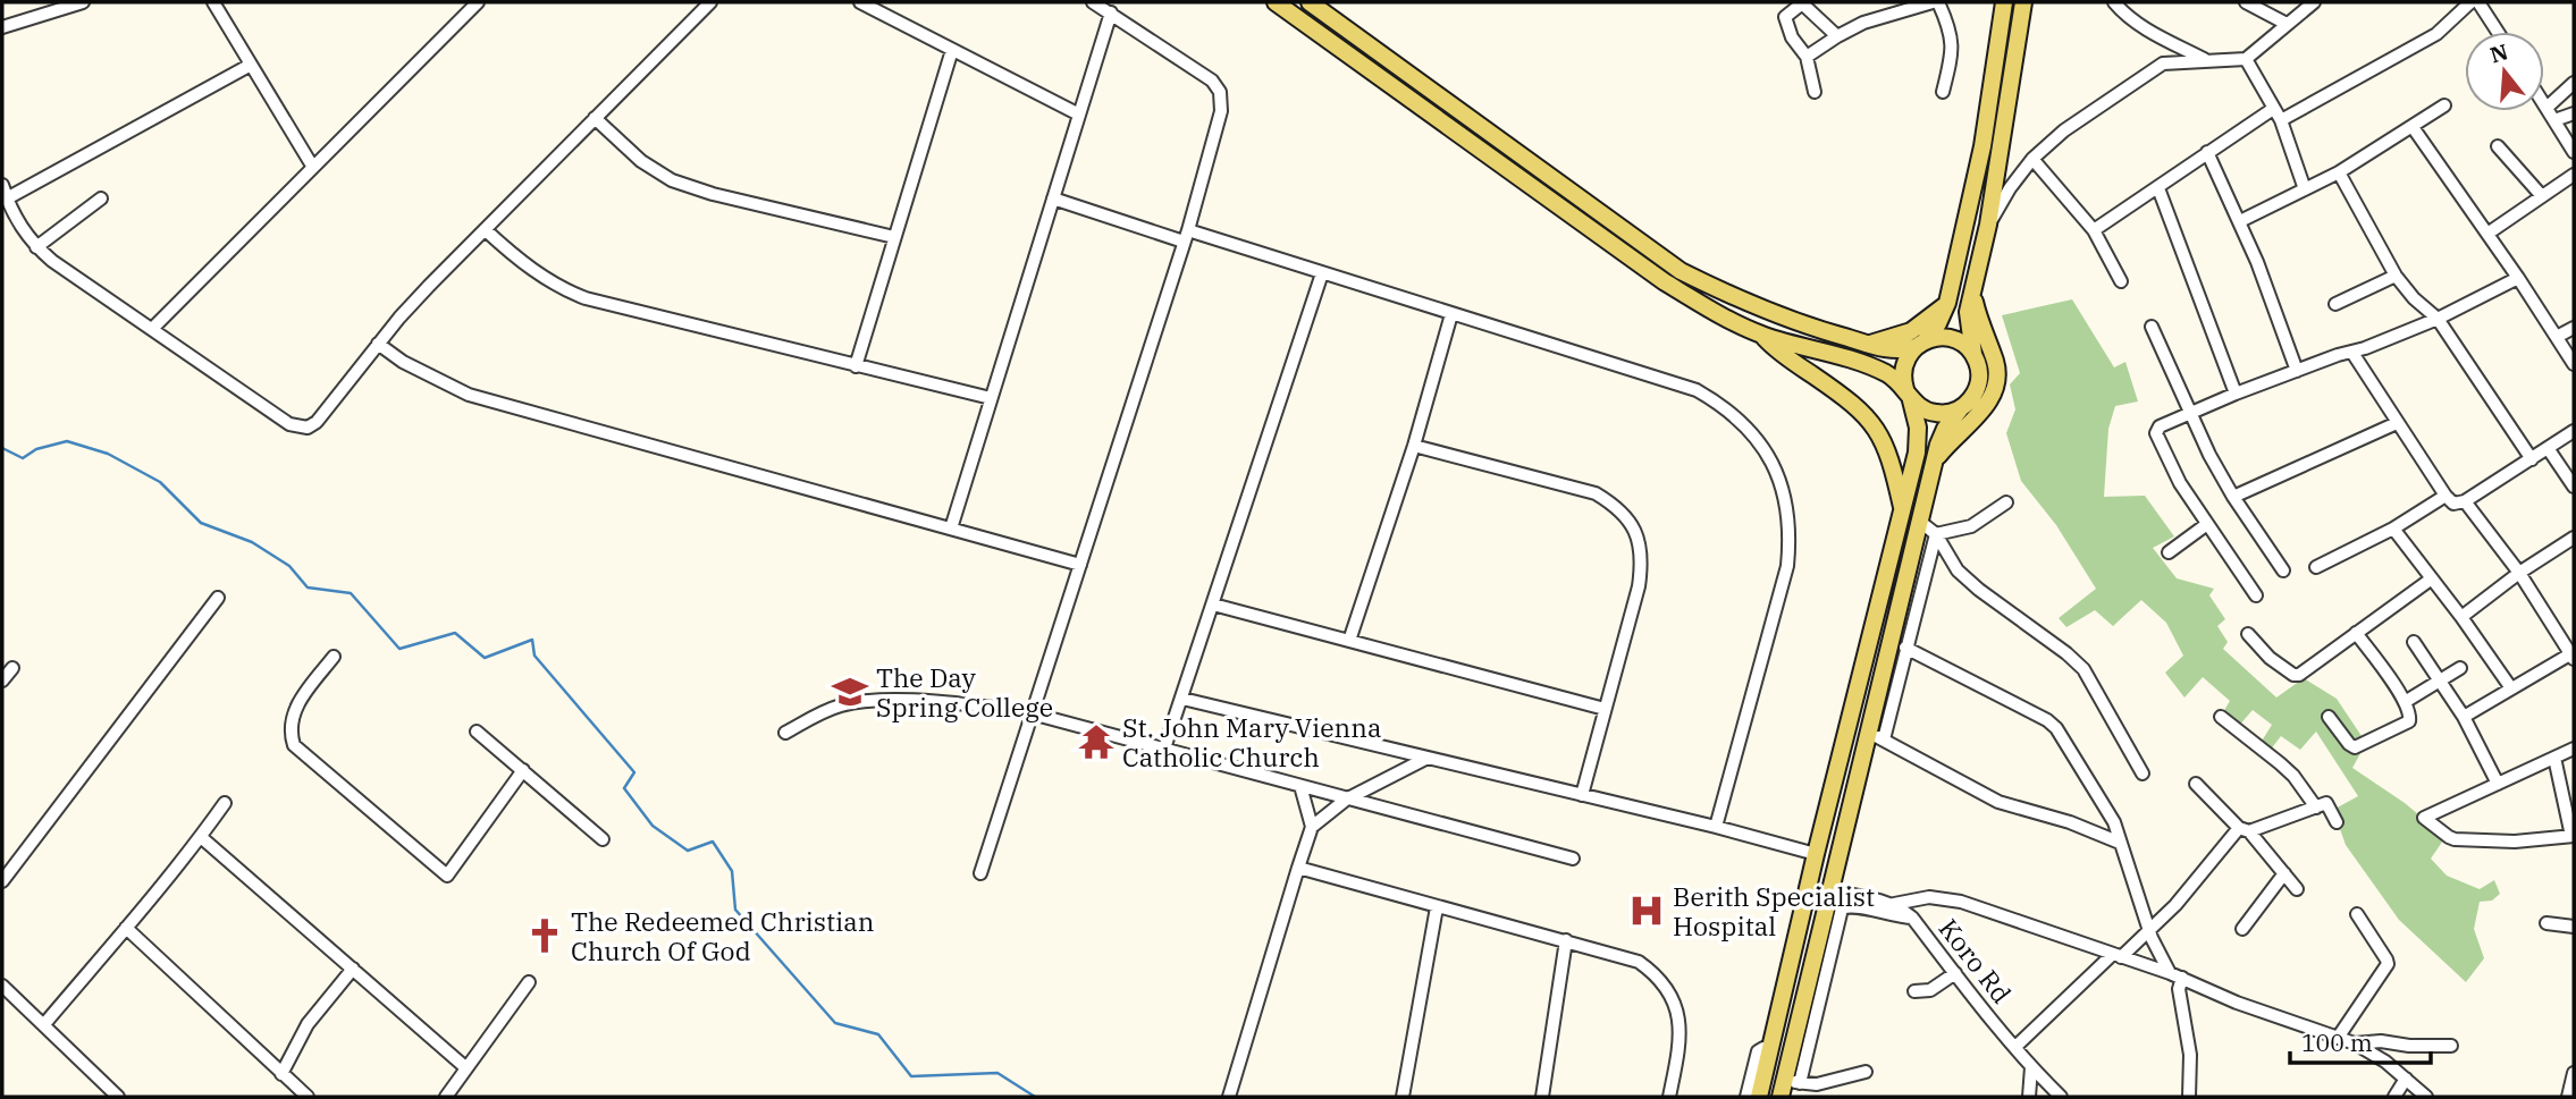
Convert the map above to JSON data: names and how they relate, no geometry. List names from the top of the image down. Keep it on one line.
{"streets":{"street":["Koro Rd"]},"places":{"school or university":["The Day Spring College"],"temple":["St. John Mary Vienna Catholic Church"],"hospital":["Berith Specialist Hospital"],"church":["The Redeemed Christian Church Of God"]},"scale_bar":"100 m","north":"top"}
